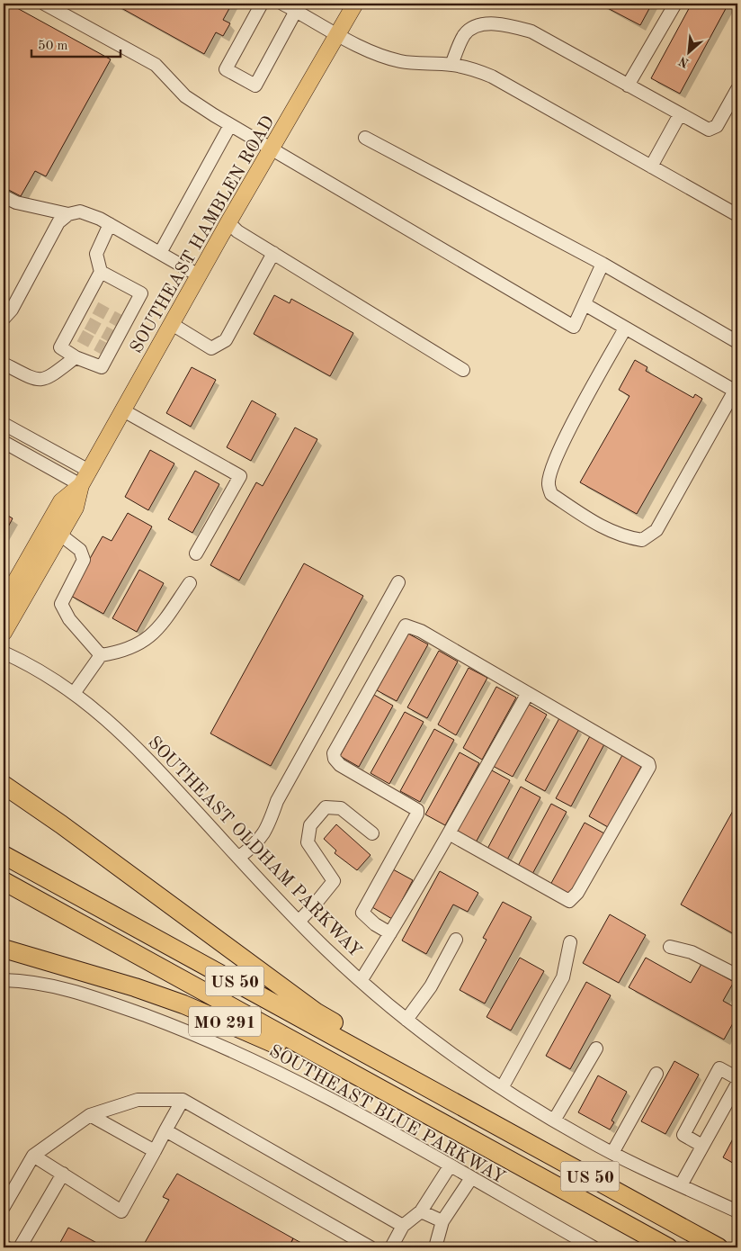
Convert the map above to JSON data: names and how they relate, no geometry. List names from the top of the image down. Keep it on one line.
{"streets":{"highway":["US 50","MO 291"],"main road":["SOUTHEAST HAMBLEN ROAD"],"street":["SOUTHEAST OLDHAM PARKWAY","SOUTHEAST BLUE PARKWAY"]},"crossings":[["US 50","MO 291"]],"scale_bar":"50 m","north":"bottom left"}
